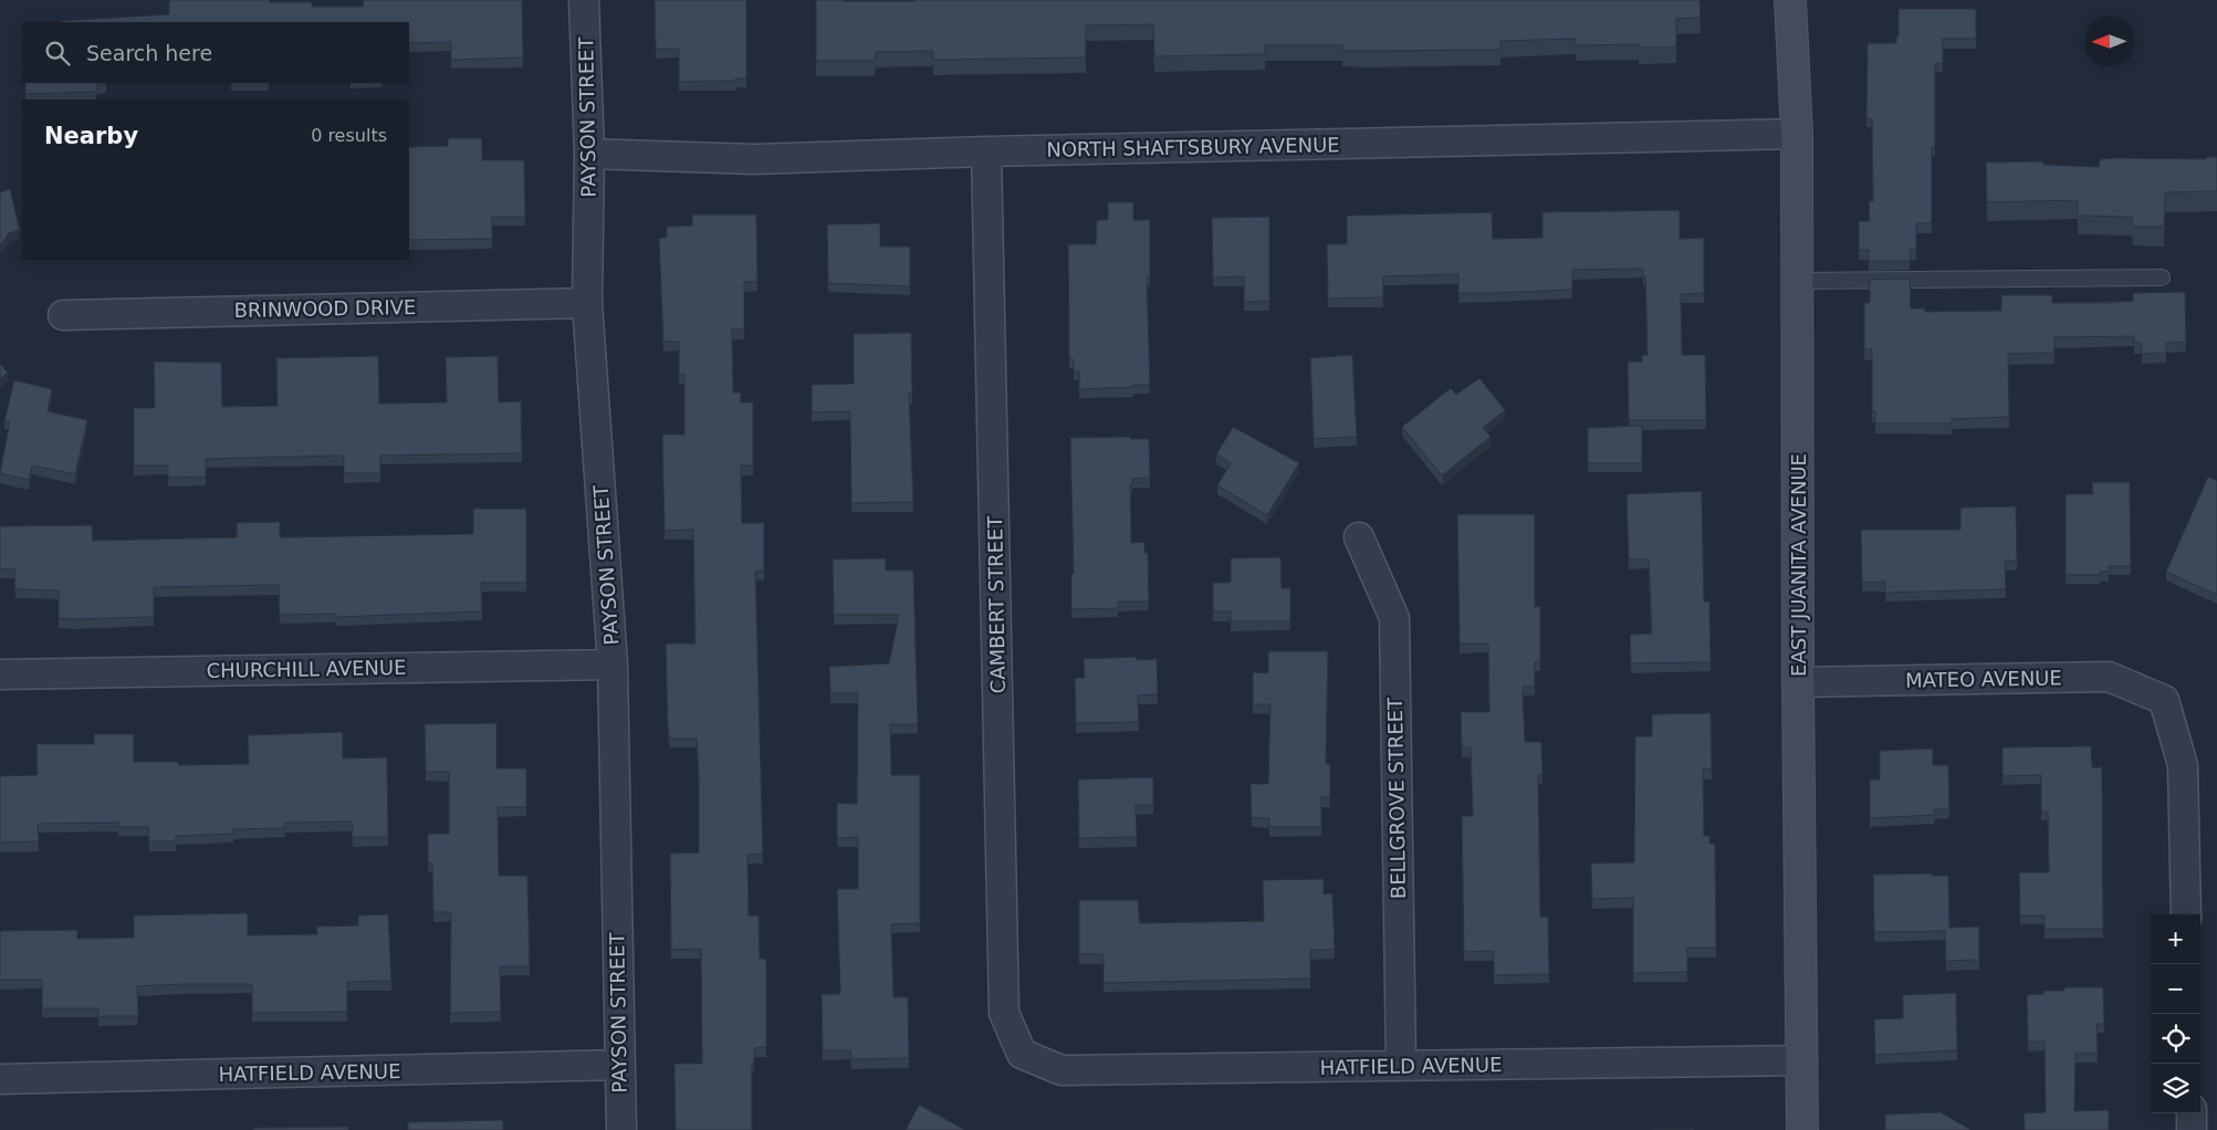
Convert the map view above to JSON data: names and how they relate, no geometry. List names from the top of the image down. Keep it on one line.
{"streets":{"street":["PAYSON STREET","NORTH SHAFTSBURY AVENUE","BRINWOOD DRIVE","EAST JUANITA AVENUE","CAMBERT STREET","CHURCHILL AVENUE","MATEO AVENUE","BELLGROVE STREET","HATFIELD AVENUE"]},"crossings":[["PAYSON STREET","NORTH SHAFTSBURY AVENUE"],["PAYSON STREET","BRINWOOD DRIVE"],["PAYSON STREET","CHURCHILL AVENUE"],["PAYSON STREET","HATFIELD AVENUE"],["NORTH SHAFTSBURY AVENUE","EAST JUANITA AVENUE"],["NORTH SHAFTSBURY AVENUE","CAMBERT STREET"],["EAST JUANITA AVENUE","MATEO AVENUE"],["EAST JUANITA AVENUE","HATFIELD AVENUE"],["CAMBERT STREET","HATFIELD AVENUE"],["BELLGROVE STREET","HATFIELD AVENUE"]],"north":"left","page":{"search":"Search here","heading":["Nearby","0 results"],"map_buttons":["+","−"]}}
